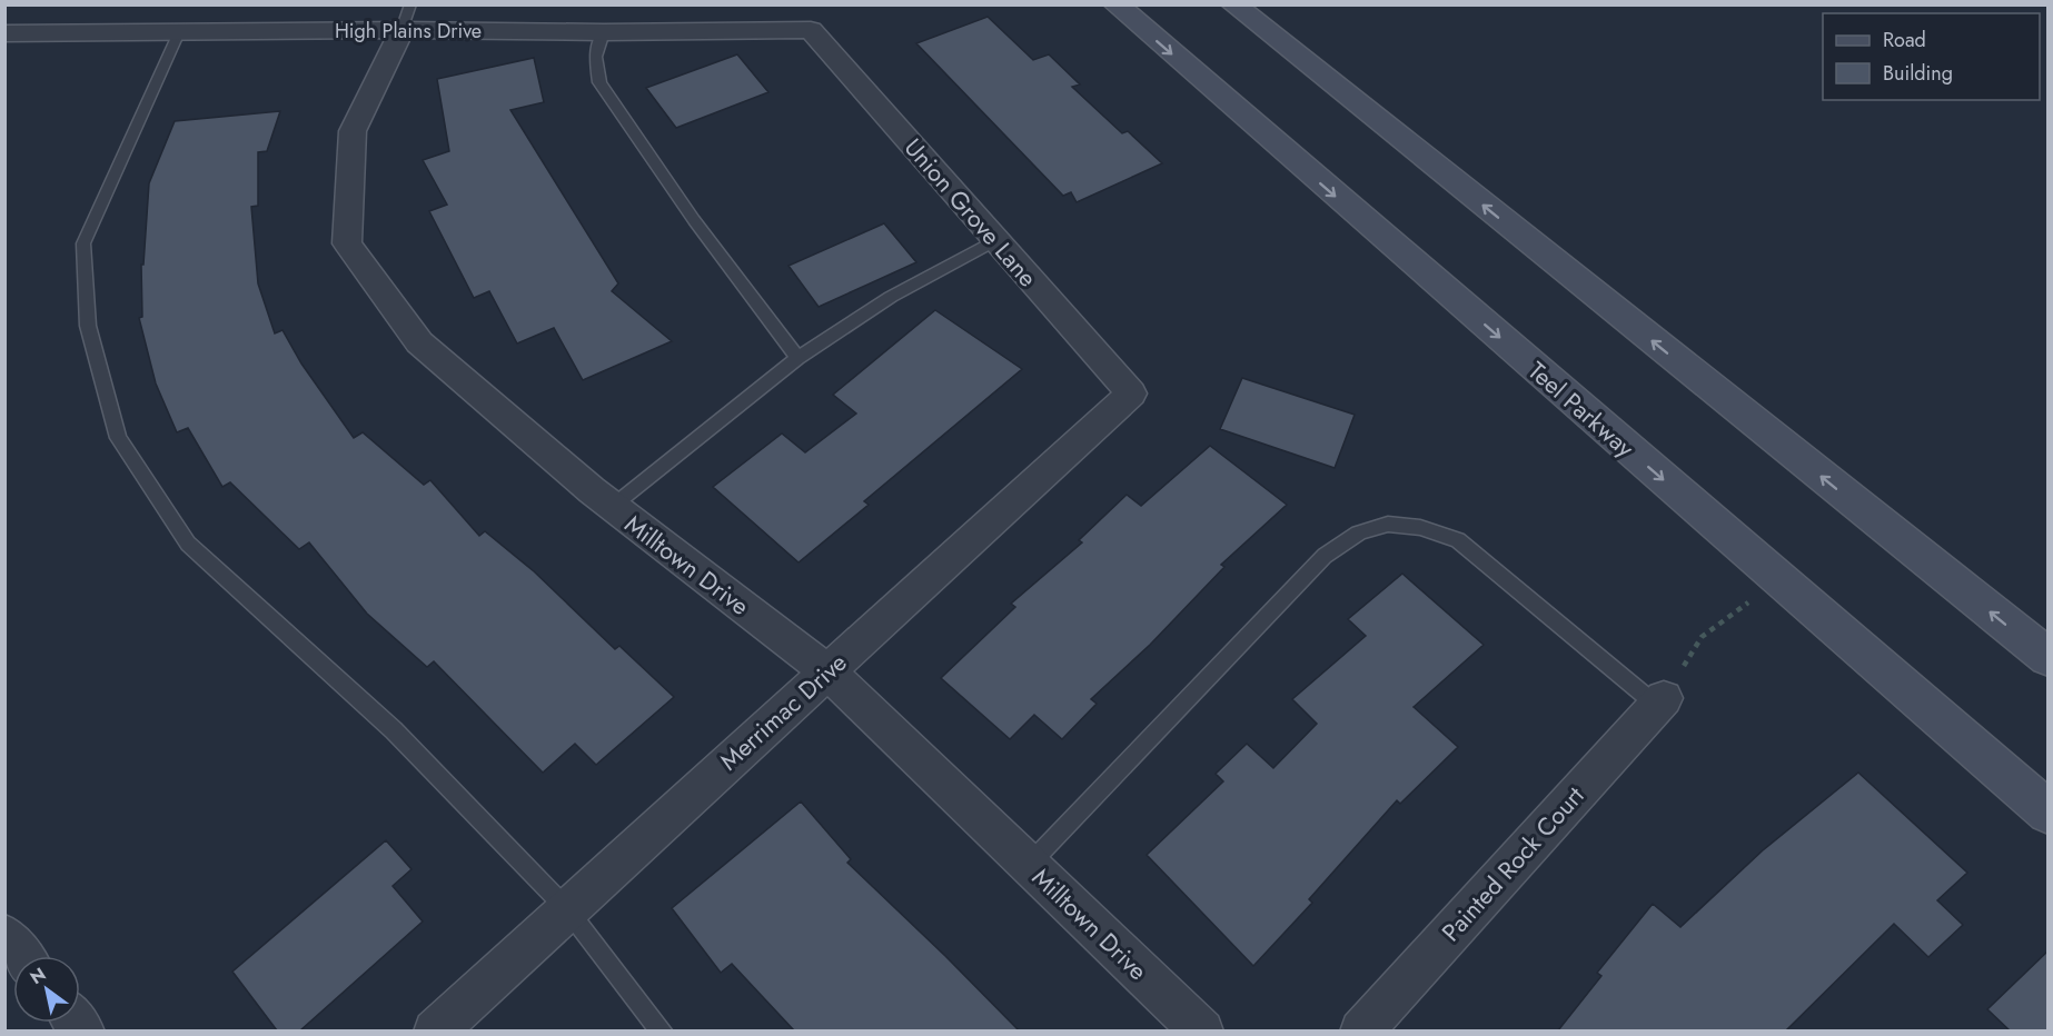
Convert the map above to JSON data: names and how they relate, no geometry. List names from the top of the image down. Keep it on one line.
{"streets":{"main road":["Teel Parkway"],"street":["High Plains Drive","Union Grove Lane","Milltown Drive","Merrimac Drive","Painted Rock Court"]},"crossings":[["High Plains Drive","Union Grove Lane"],["High Plains Drive","Milltown Drive"],["Union Grove Lane","Merrimac Drive"],["Milltown Drive","Merrimac Drive"]],"legend":["Road","Building"],"north":"top left"}
